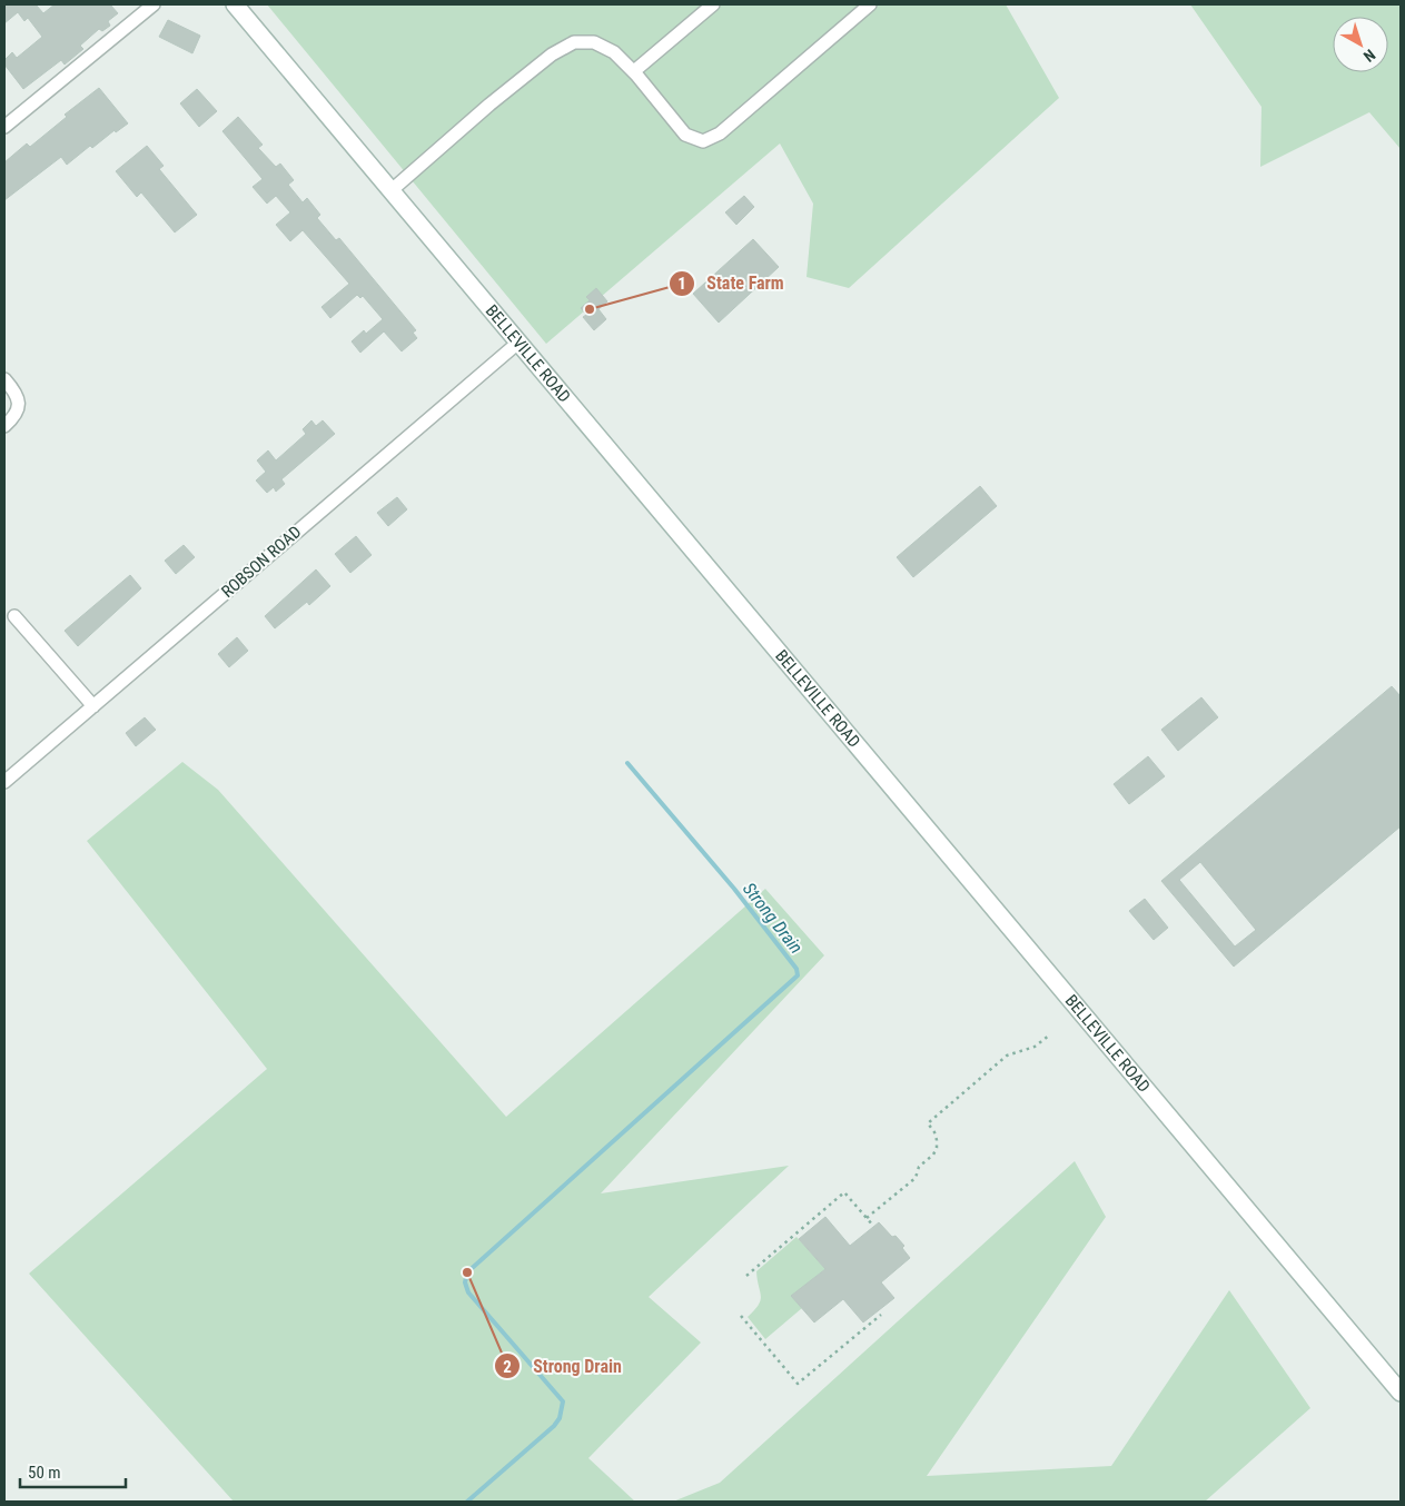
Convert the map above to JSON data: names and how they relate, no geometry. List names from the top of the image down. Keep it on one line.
{"streets":{"main road":["BELLEVILLE ROAD"],"street":["ROBSON ROAD"]},"crossings":[["BELLEVILLE ROAD","ROBSON ROAD"]],"water":["Strong Drain"],"places":["State Farm","Strong Drain"],"scale_bar":"50 m","north":"bottom right"}
